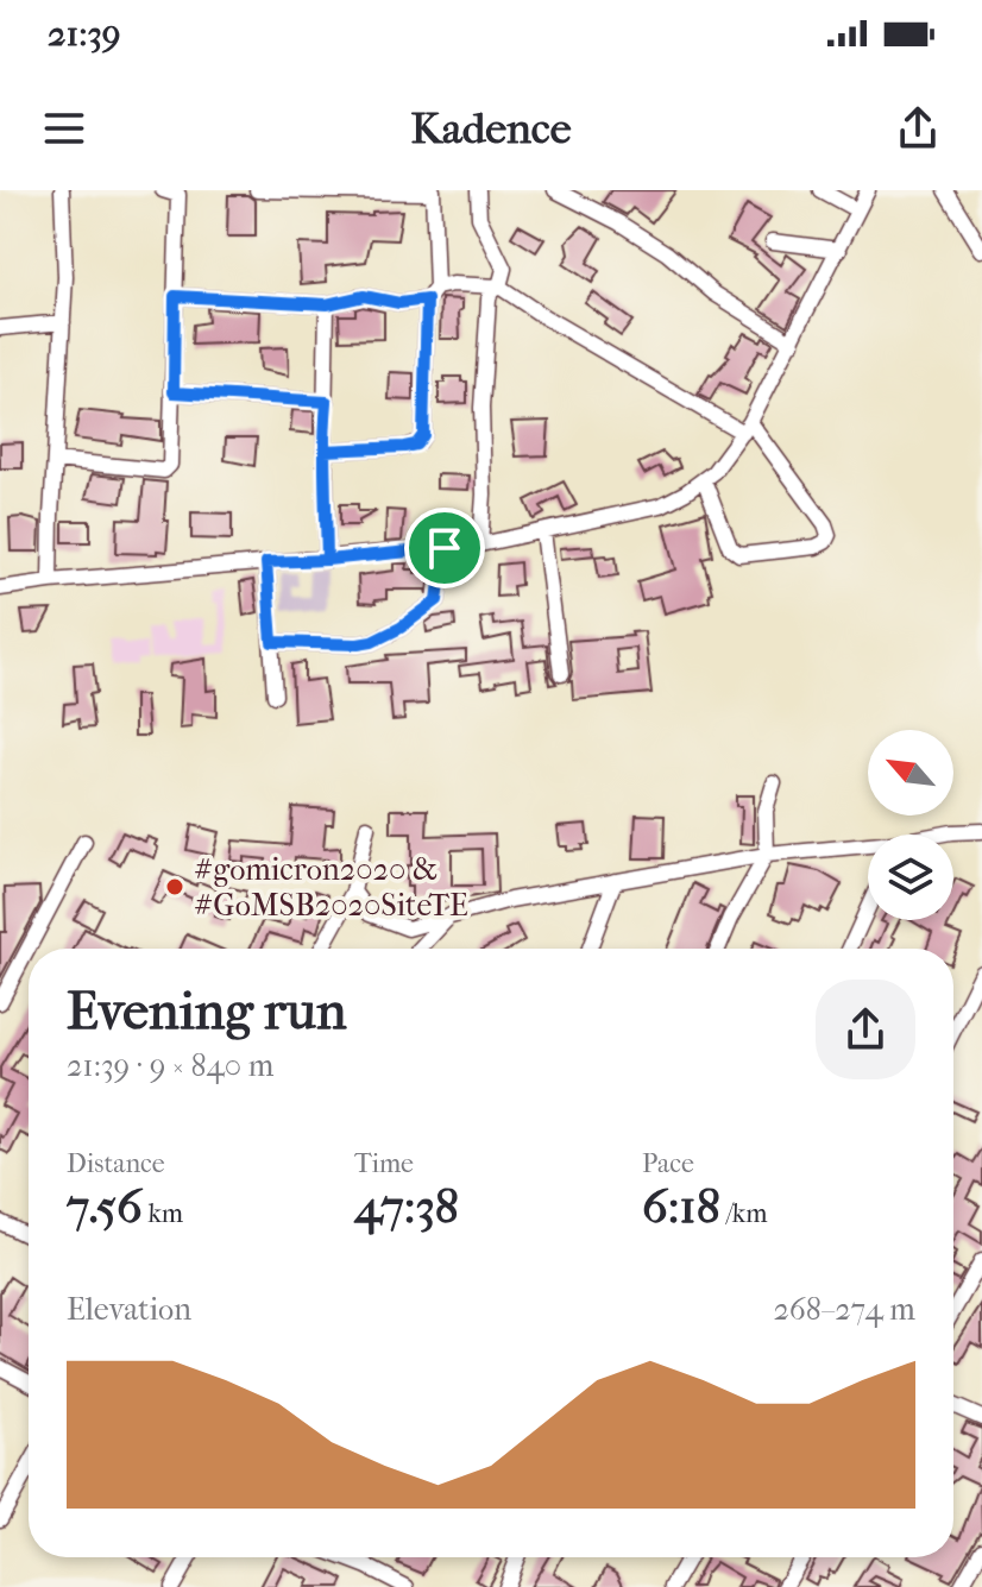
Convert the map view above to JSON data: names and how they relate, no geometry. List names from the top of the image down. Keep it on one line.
{"places":["#gomicron2020 & #GoMSB2020SiteTE"],"north":"top left","page":{"status":"21:39","header":"Kadence","heading":["Evening run","21:39 · 9 × 840 m"],"stats":[["Distance","7.56 km"],["Time","47:38"],["Pace","6:18 /km"]],"chart":["Elevation","268–274 m"]}}
